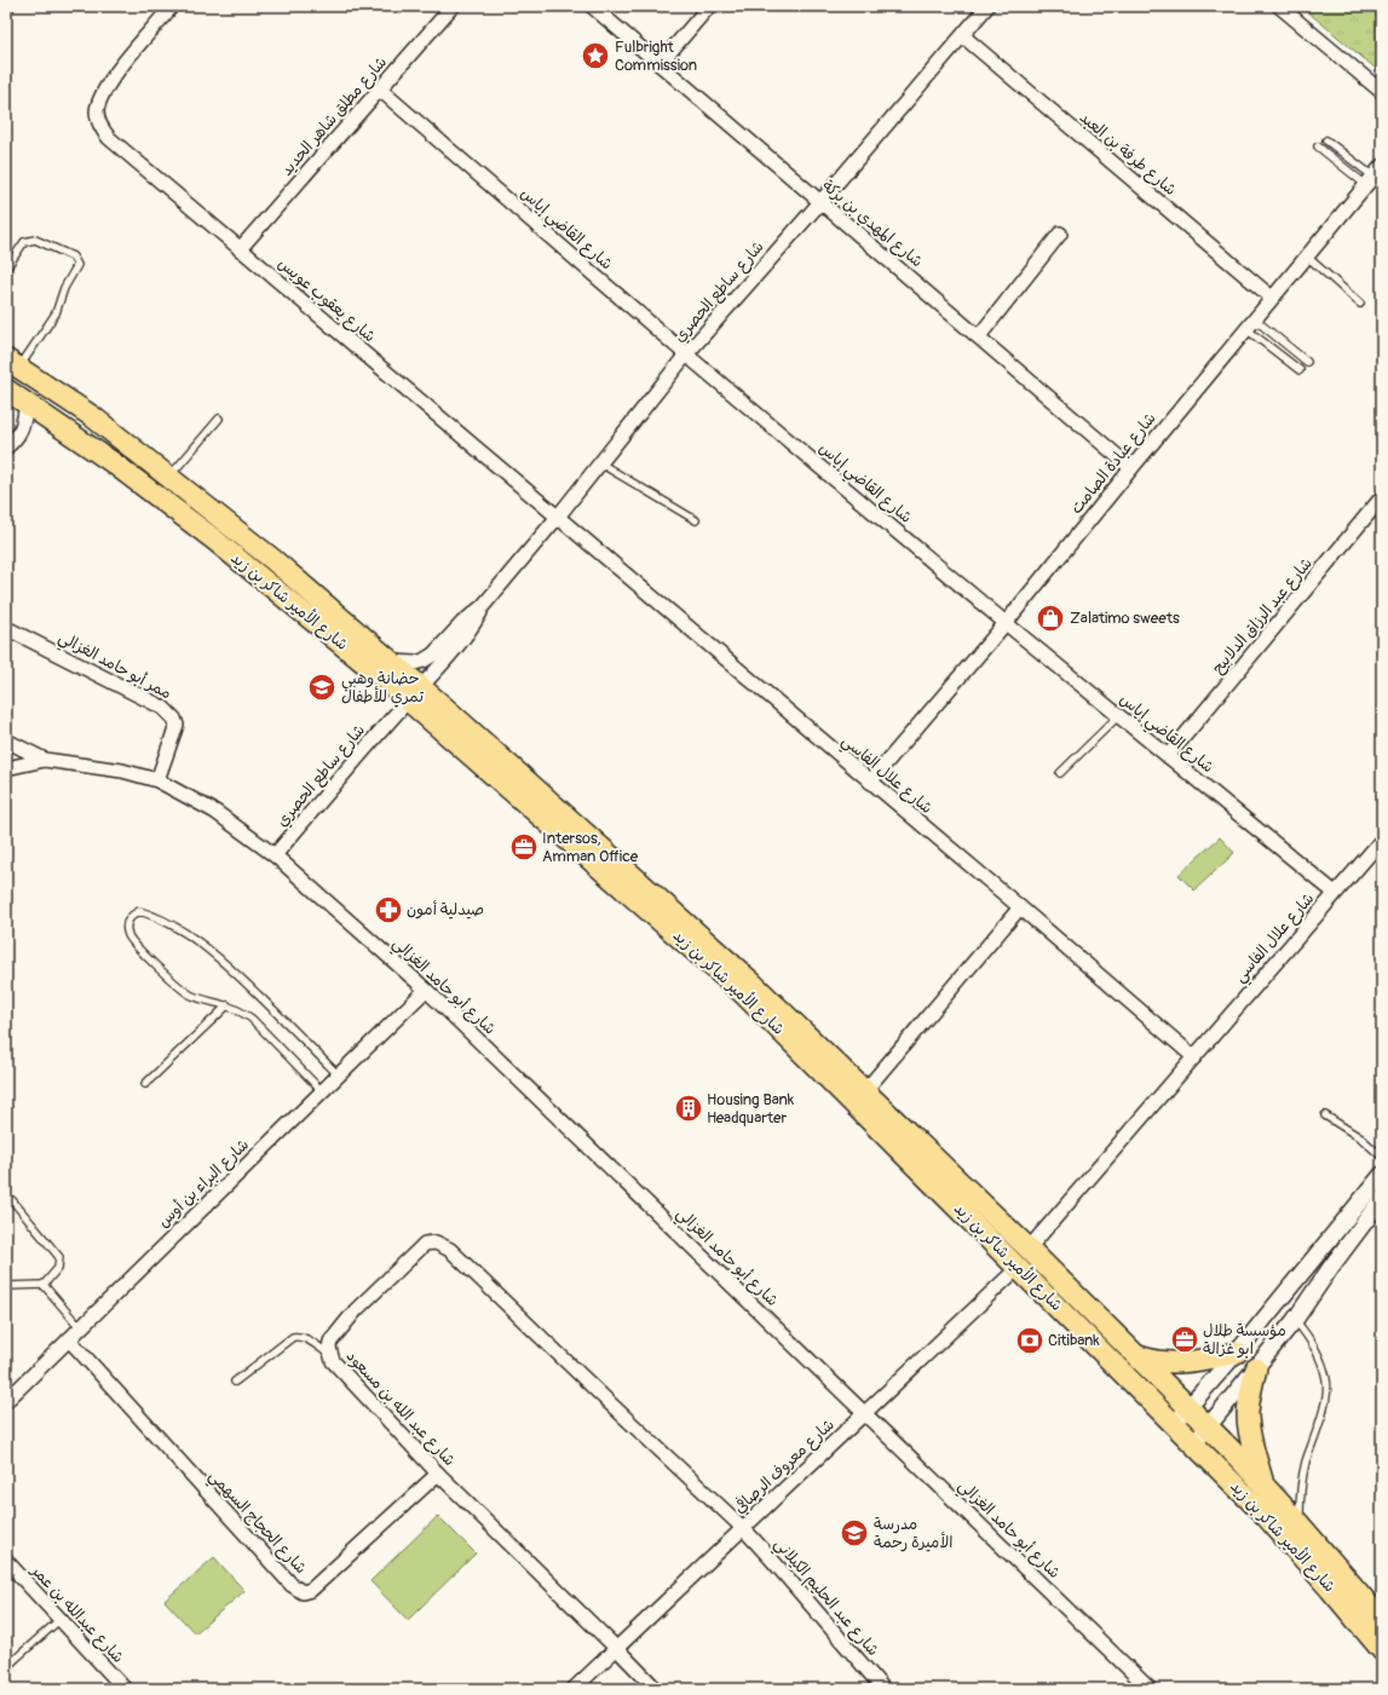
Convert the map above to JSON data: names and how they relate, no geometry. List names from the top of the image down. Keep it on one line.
{"streets":{"main road":["شارع الأمير شاكر بن زيد"],"street":["شارع مطلق شاهر الحديد","شارع طرفة بن العبد","شارع المهدي بن بركة","شارع القاضي إياس","شارع ساطع الحصري","شارع يعقوب عويس","شارع عبادة الصامت","شارع عبد الرزاق الدلابيح","ممر أبو حامد الغزالي","شارع علال الفاسي","شارع أبو حامد الغزالي","شارع البراء بن أوس","شارع عبد الله بن مسعود","شارع معروف الرصافي","شارع الحجاج السهمي","شارع عبد الحليم الكيلاني","شارع عبدالله بن عمر"]},"crossings":[["شارع مطلق شاهر الحديد","شارع القاضي إياس"],["شارع مطلق شاهر الحديد","شارع يعقوب عويس"],["شارع طرفة بن العبد","شارع ساطع الحصري"],["شارع طرفة بن العبد","شارع عبادة الصامت"],["شارع المهدي بن بركة","شارع ساطع الحصري"],["شارع المهدي بن بركة","شارع عبادة الصامت"],["شارع القاضي إياس","شارع ساطع الحصري"],["شارع القاضي إياس","شارع عبادة الصامت"],["شارع القاضي إياس","شارع عبد الرزاق الدلابيح"],["شارع القاضي إياس","شارع علال الفاسي"],["شارع ساطع الحصري","شارع يعقوب عويس"],["شارع ساطع الحصري","شارع الأمير شاكر بن زيد"],["شارع ساطع الحصري","شارع علال الفاسي"],["شارع ساطع الحصري","شارع أبو حامد الغزالي"],["شارع يعقوب عويس","شارع علال الفاسي"],["شارع عبادة الصامت","شارع علال الفاسي"],["شارع الأمير شاكر بن زيد","شارع علال الفاسي"],["شارع الأمير شاكر بن زيد","شارع معروف الرصافي"],["شارع أبو حامد الغزالي","شارع البراء بن أوس"],["شارع أبو حامد الغزالي","شارع معروف الرصافي"],["شارع البراء بن أوس","شارع الحجاج السهمي"],["شارع عبد الله بن مسعود","شارع معروف الرصافي"],["شارع عبد الله بن مسعود","شارع الحجاج السهمي"],["شارع عبد الله بن مسعود","شارع عبد الحليم الكيلاني"],["شارع معروف الرصافي","شارع عبد الحليم الكيلاني"]],"places":{"place":["Fulbright Commission"],"shop":["Zalatimo sweets"],"school or university":["حضانة وهبي تمري للأطفال","مدرسة الأميرة رحمة"],"office":["Intersos, Amman Office","مؤسسة طلال ابو غزالة"],"pharmacy":["صيدلية أمون"],"building":["Housing Bank Headquarter"],"bank":["Citibank"]}}
